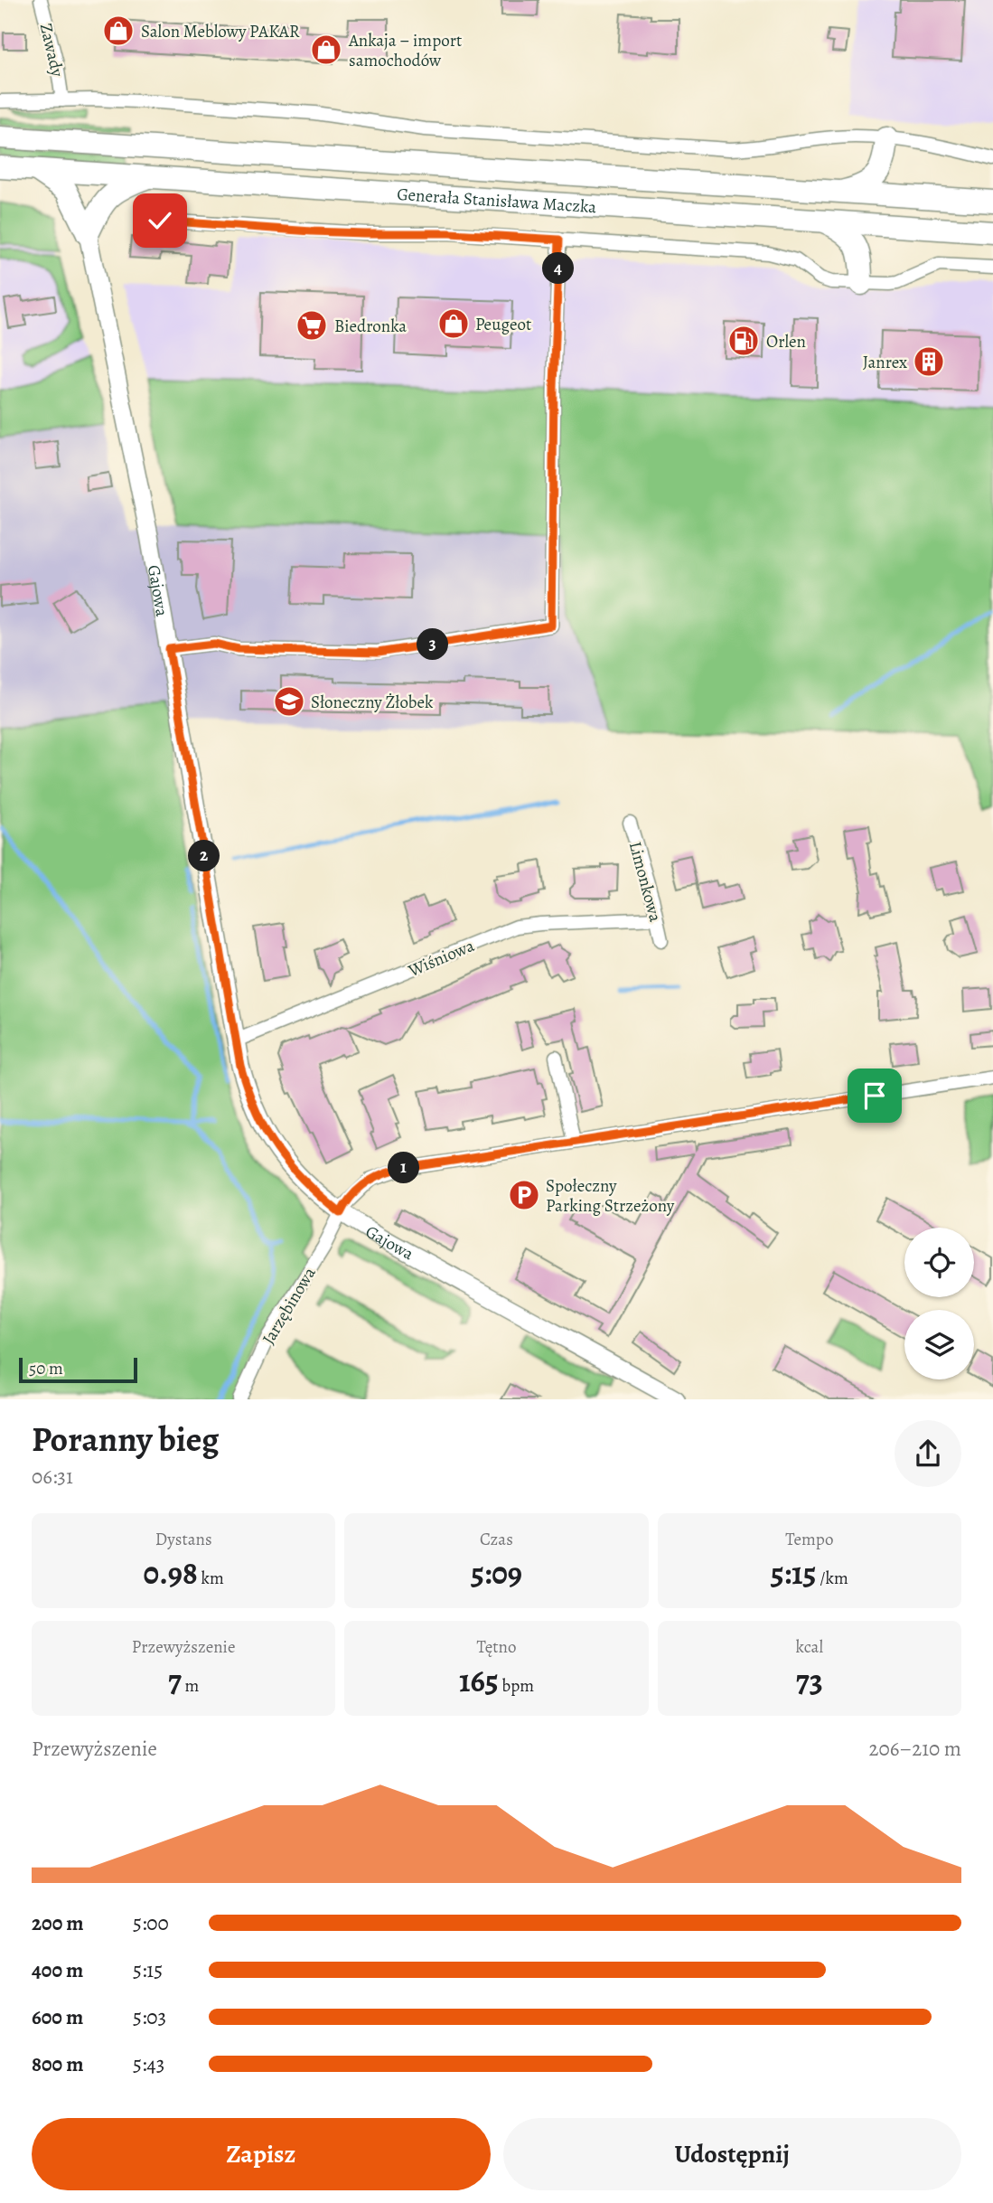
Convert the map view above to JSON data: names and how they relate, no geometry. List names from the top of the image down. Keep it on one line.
{"streets":{"highway":["Generała Stanisława Maczka"],"street":["Zawady","Gajowa","Limonkowa","Wiśniowa","Jarzębinowa"]},"crossings":[["Gajowa","Wiśniowa"],["Gajowa","Jarzębinowa"],["Limonkowa","Wiśniowa"]],"places":{"shop":["Salon Meblowy PAKAR","Ankaja – import samochodów","Peugeot"],"supermarket":["Biedronka"],"fuel station":["Orlen"],"building":["Janrex"],"school or university":["Słoneczny Żłobek"],"parking":["Społeczny Parking Strzeżony"]},"scale_bar":"50 m","page":{"pins":["4","3","2","1"],"scale":"50 m","heading":["Poranny bieg","06:31"],"stats":[["Dystans","0.98 km"],["Czas","5:09"],["Tempo","5:15 /km"],["Przewyższenie","7 m"],["Tętno","165 bpm"],["kcal","73"]],"chart":["Przewyższenie","206–210 m"],"list":[{"name":"200 m","note":"5:00"},{"name":"400 m","note":"5:15"},{"name":"600 m","note":"5:03"},{"name":"800 m","note":"5:43"}],"buttons":["Zapisz","Udostępnij"]}}
